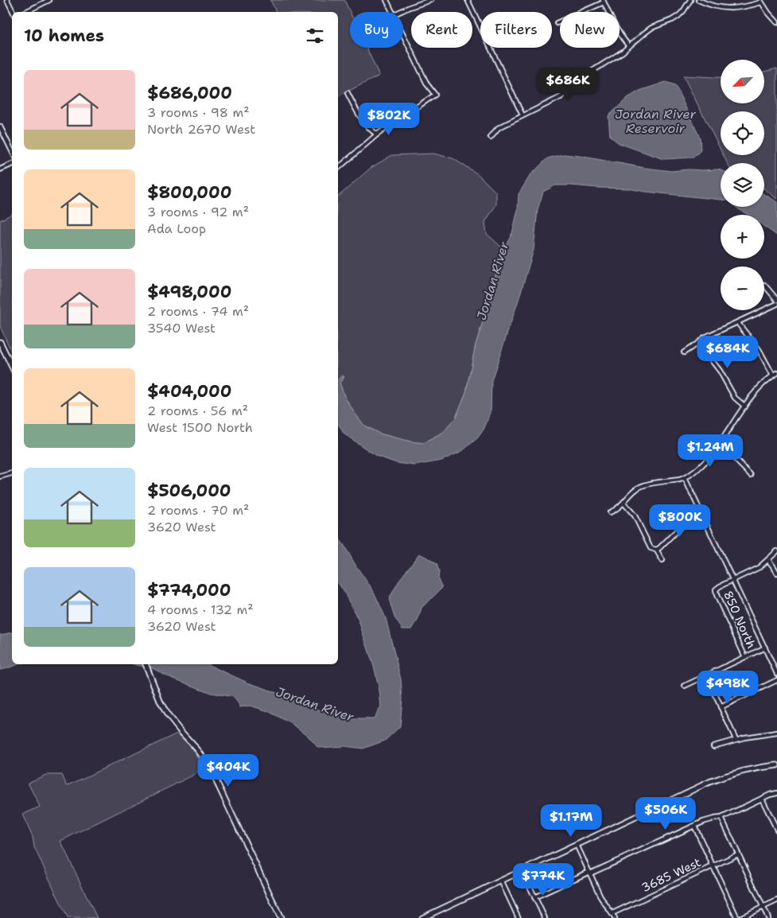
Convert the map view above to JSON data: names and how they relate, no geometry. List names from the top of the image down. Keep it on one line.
{"streets":{"street":["850 North","3685 West"]},"water":["Jordan River Reservoir","Jordan River"],"north":"bottom left","page":{"chip":["Buy","Rent","Filters","New"],"heading":"10 homes","map_buttons":["+","−"],"list":[{"name":"$686,000","note":"3 rooms · 98 m² · North 2670 West"},{"name":"$800,000","note":"3 rooms · 92 m² · Ada Loop"},{"name":"$498,000","note":"2 rooms · 74 m² · 3540 West"},{"name":"$404,000","note":"2 rooms · 56 m² · West 1500 North"},{"name":"$506,000","note":"2 rooms · 70 m² · 3620 West"},{"name":"$774,000","note":"4 rooms · 132 m² · 3620 West"}],"price":["$686K","$802K","$684K","$1.24M","$800K","$498K","$404K","$506K","$1.17M","$774K"]}}
